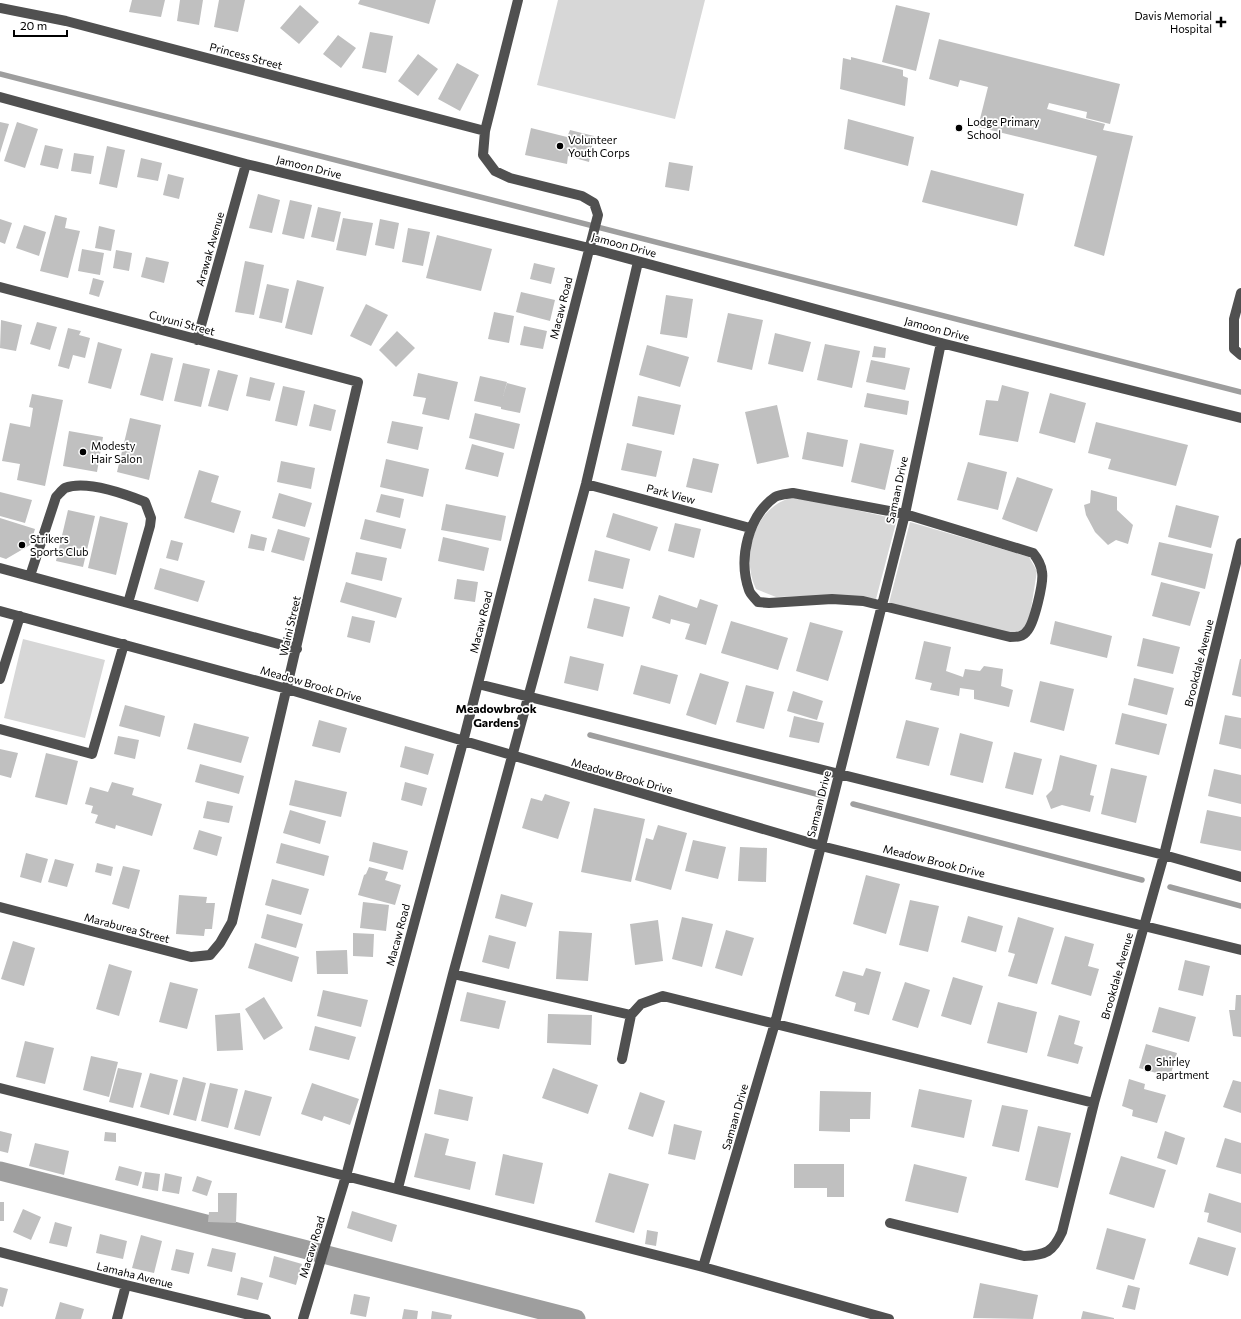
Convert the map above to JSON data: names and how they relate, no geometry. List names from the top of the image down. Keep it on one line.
{"streets":{"street":["Princess Street","Jamoon Drive","Arawak Avenue","Macaw Road","Cuyuni Street","Samaan Drive","Park View","Waini Street","Brookdale Avenue","Meadow Brook Drive","Maraburea Street","Lamaha Avenue"]},"crossings":[["Princess Street","Macaw Road"],["Jamoon Drive","Arawak Avenue"],["Jamoon Drive","Macaw Road"],["Jamoon Drive","Samaan Drive"],["Arawak Avenue","Cuyuni Street"],["Macaw Road","Meadow Brook Drive"],["Cuyuni Street","Waini Street"],["Samaan Drive","Meadow Brook Drive"],["Waini Street","Meadow Brook Drive"],["Waini Street","Maraburea Street"],["Brookdale Avenue","Meadow Brook Drive"]],"districts":["Meadowbrook Gardens"],"places":{"health":["Davis Memorial Hospital"],"other":["Lodge Primary School","Volunteer Youth Corps","Modesty Hair Salon","Strikers Sports Club","Shirley apartment"]},"scale_bar":"20 m"}
